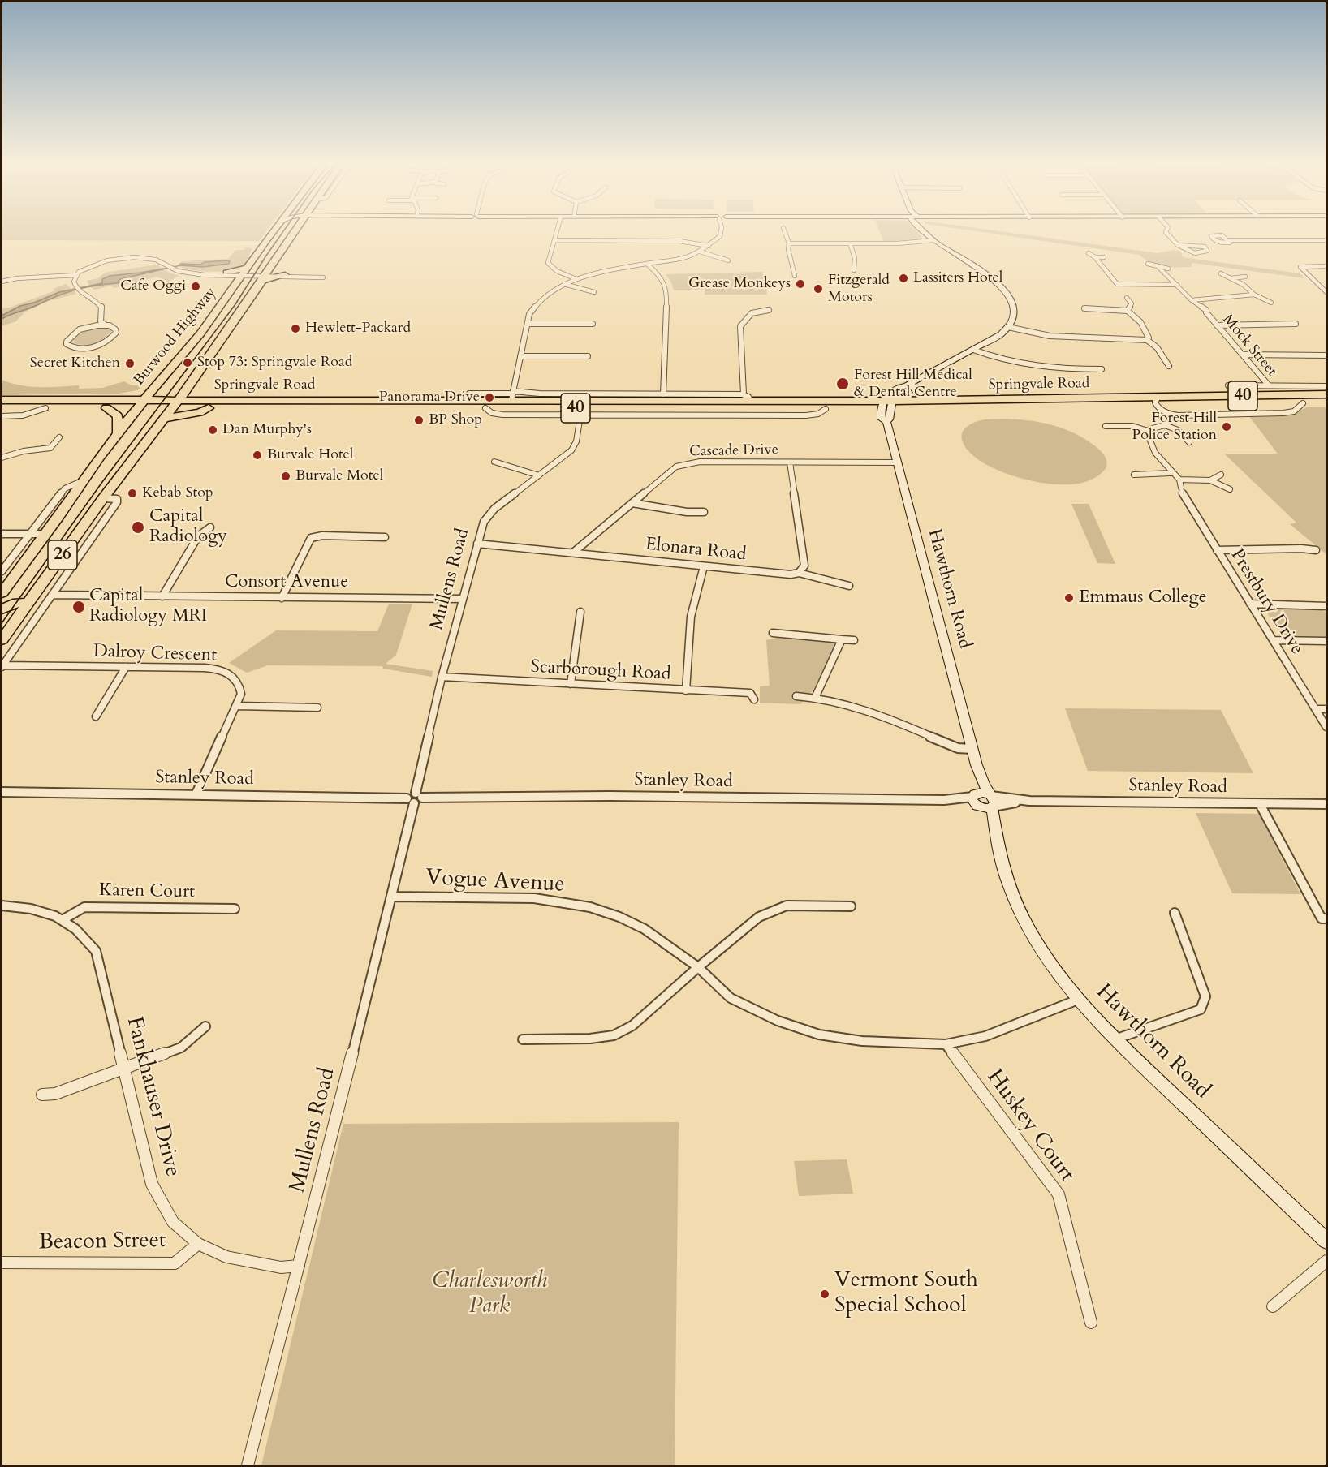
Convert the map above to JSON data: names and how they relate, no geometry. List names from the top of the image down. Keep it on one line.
{"streets":{"highway":["Burwood Highway","Springvale Road","40","26"],"main road":["Hawthorn Road"],"street":["Mock Street","Cascade Drive","Elonara Road","Mullens Road","Consort Avenue","Prestbury Drive","Dalroy Crescent","Scarborough Road","Stanley Road","Vogue Avenue","Karen Court","Fankhauser Drive","Huskey Court","Beacon Street"]},"crossings":[["Burwood Highway","Springvale Road"],["Mock Street","Springvale Road"],["Springvale Road","Mullens Road"],["Springvale Road","Hawthorn Road"],["Cascade Drive","Elonara Road"],["Cascade Drive","Hawthorn Road"],["Elonara Road","Mullens Road"],["Mullens Road","Consort Avenue"],["Mullens Road","Scarborough Road"],["Mullens Road","Stanley Road"],["Mullens Road","Vogue Avenue"],["Mullens Road","Fankhauser Drive"],["Hawthorn Road","Stanley Road"],["Hawthorn Road","Vogue Avenue"],["Dalroy Crescent","Stanley Road"],["Vogue Avenue","Huskey Court"],["Karen Court","Fankhauser Drive"],["Fankhauser Drive","Beacon Street"]],"parks":["Charlesworth Park"],"places":["Lassiters Hotel","Grease Monkeys","Cafe Oggi","Fitzgerald Motors","Hewlett-Packard","Stop 73: Springvale Road","Secret Kitchen","Forest Hill Medical & Dental Centre","Panorama Drive","BP Shop","Forest Hill Police Station","Dan Murphy's","Burvale Hotel","Burvale Motel","Kebab Stop","Capital Radiology","Emmaus College","Capital Radiology MRI","Vermont South Special School"]}
